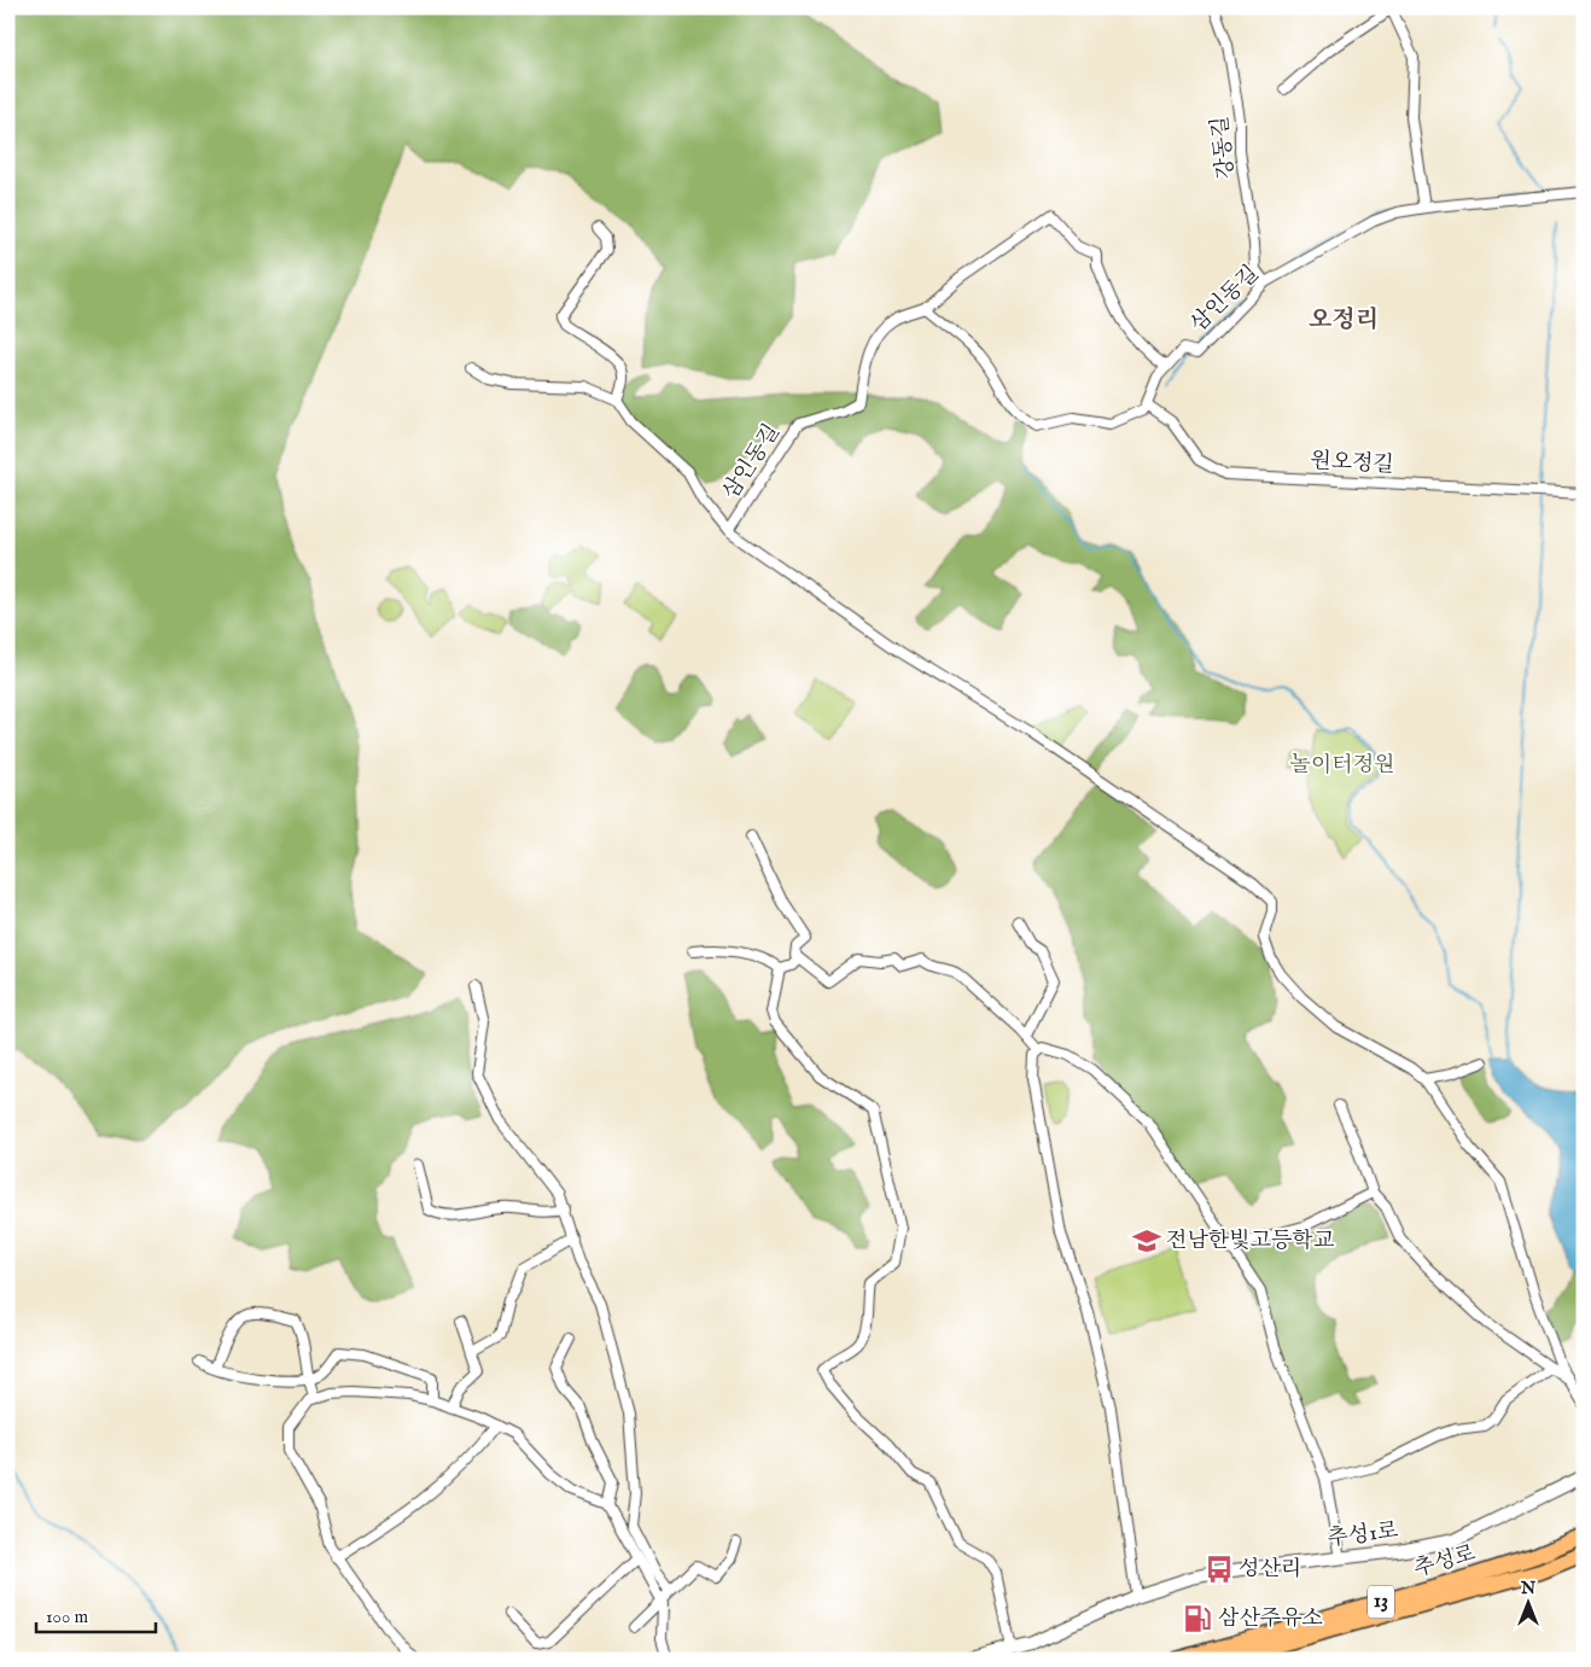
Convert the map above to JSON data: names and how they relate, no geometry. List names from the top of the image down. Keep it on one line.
{"streets":{"main road":["추성로","13"],"street":["강동길","삼인동길","원오정길","추성1로"]},"crossings":[["강동길","삼인동길"],["삼인동길","원오정길"]],"districts":["오정리"],"parks":["놀이터정원"],"places":{"school or university":["전남한빛고등학교"],"bus stop":["성산리"],"fuel station":["삼산주유소"]},"scale_bar":"100 m","north":"top"}
